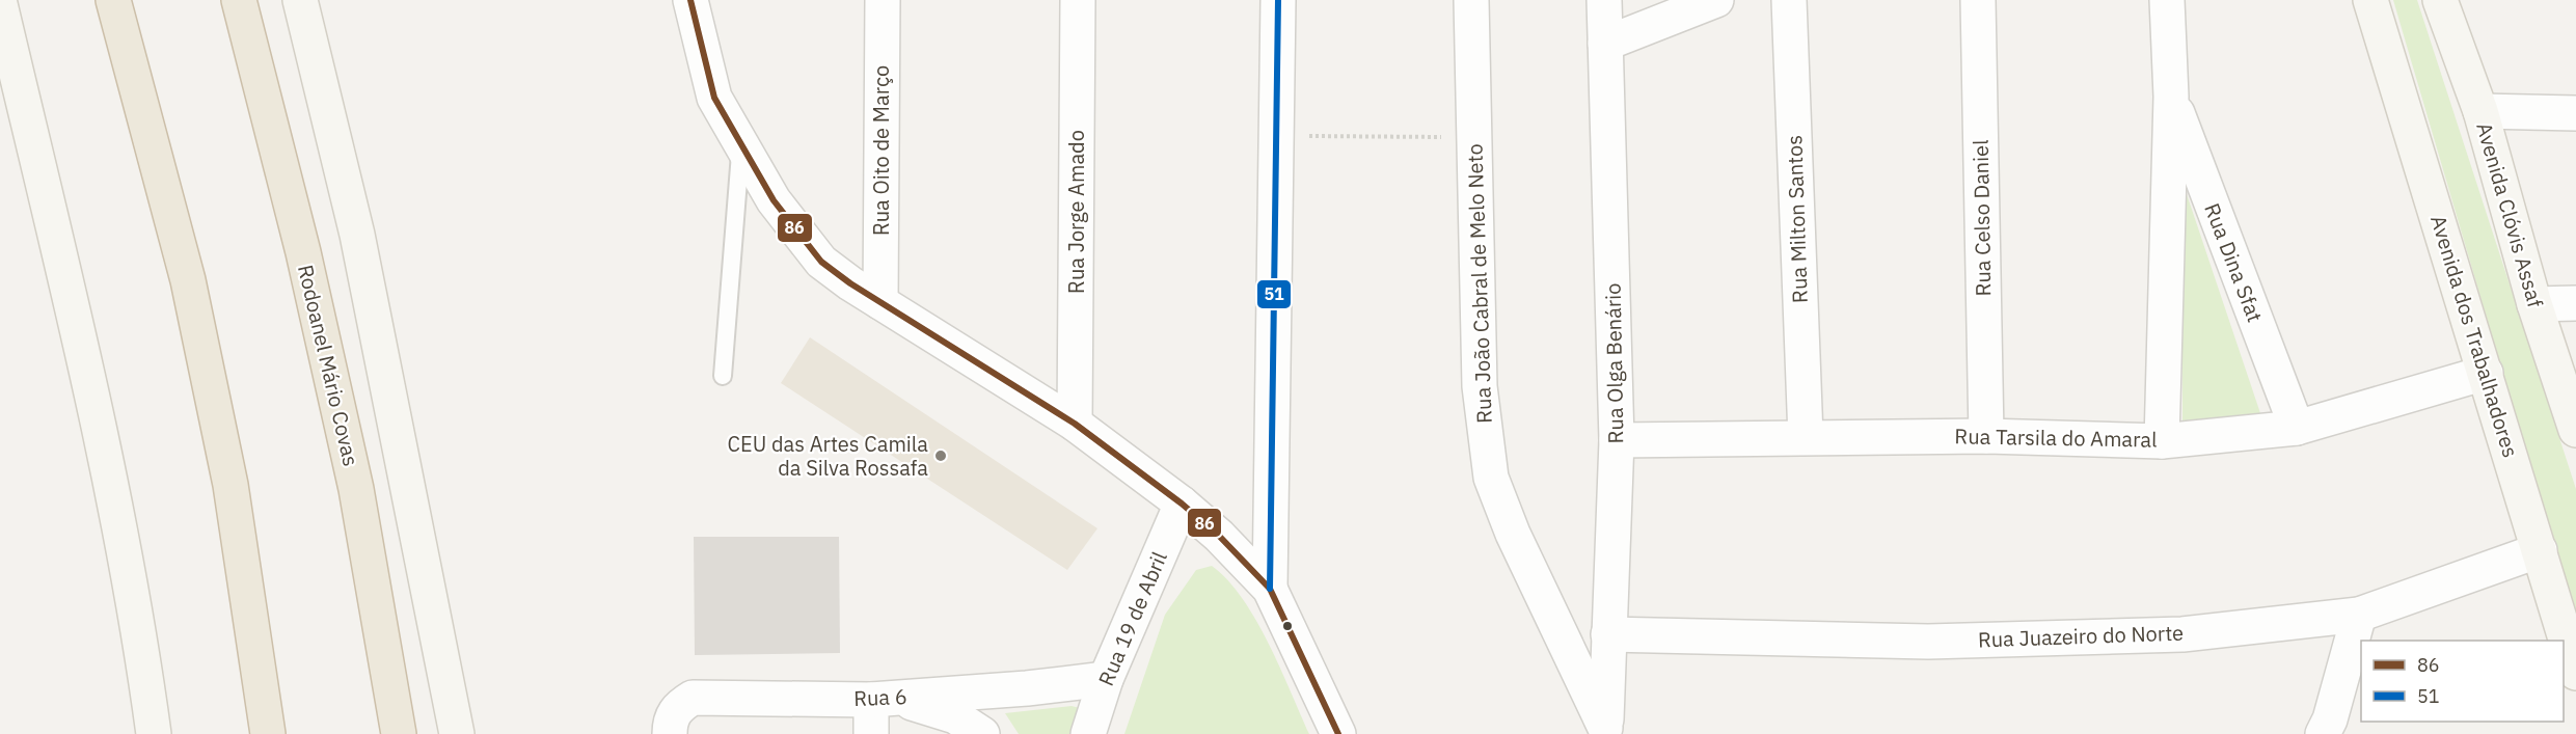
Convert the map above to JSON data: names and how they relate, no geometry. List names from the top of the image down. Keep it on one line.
{"streets":{"highway":["Rodoanel Mário Covas"],"main road":["Avenida Clóvis Assaf","Avenida dos Trabalhadores"],"street":["Rua Oito de Março","Rua Jorge Amado","Rua Celso Daniel","Rua Milton Santos","Rua Dina Sfat","Rua João Cabral de Melo Neto","Rua Olga Benário","Rua Tarsila do Amaral","Rua 19 de Abril","Rua Juazeiro do Norte","Rua 6"]},"crossings":[["Rua Celso Daniel","Rua Tarsila do Amaral"],["Rua Milton Santos","Rua Tarsila do Amaral"],["Rua Dina Sfat","Rua Tarsila do Amaral"],["Rua João Cabral de Melo Neto","Rua Olga Benário"],["Avenida dos Trabalhadores","Rua Tarsila do Amaral"],["Avenida dos Trabalhadores","Rua Juazeiro do Norte"],["Rua Olga Benário","Rua Tarsila do Amaral"],["Rua Olga Benário","Rua Juazeiro do Norte"],["Rua 19 de Abril","Rua 6"]],"places":["CEU das Artes Camila da Silva Rossafa"],"lines":["transit line 86","transit line 51"],"legend":["86","51"]}
